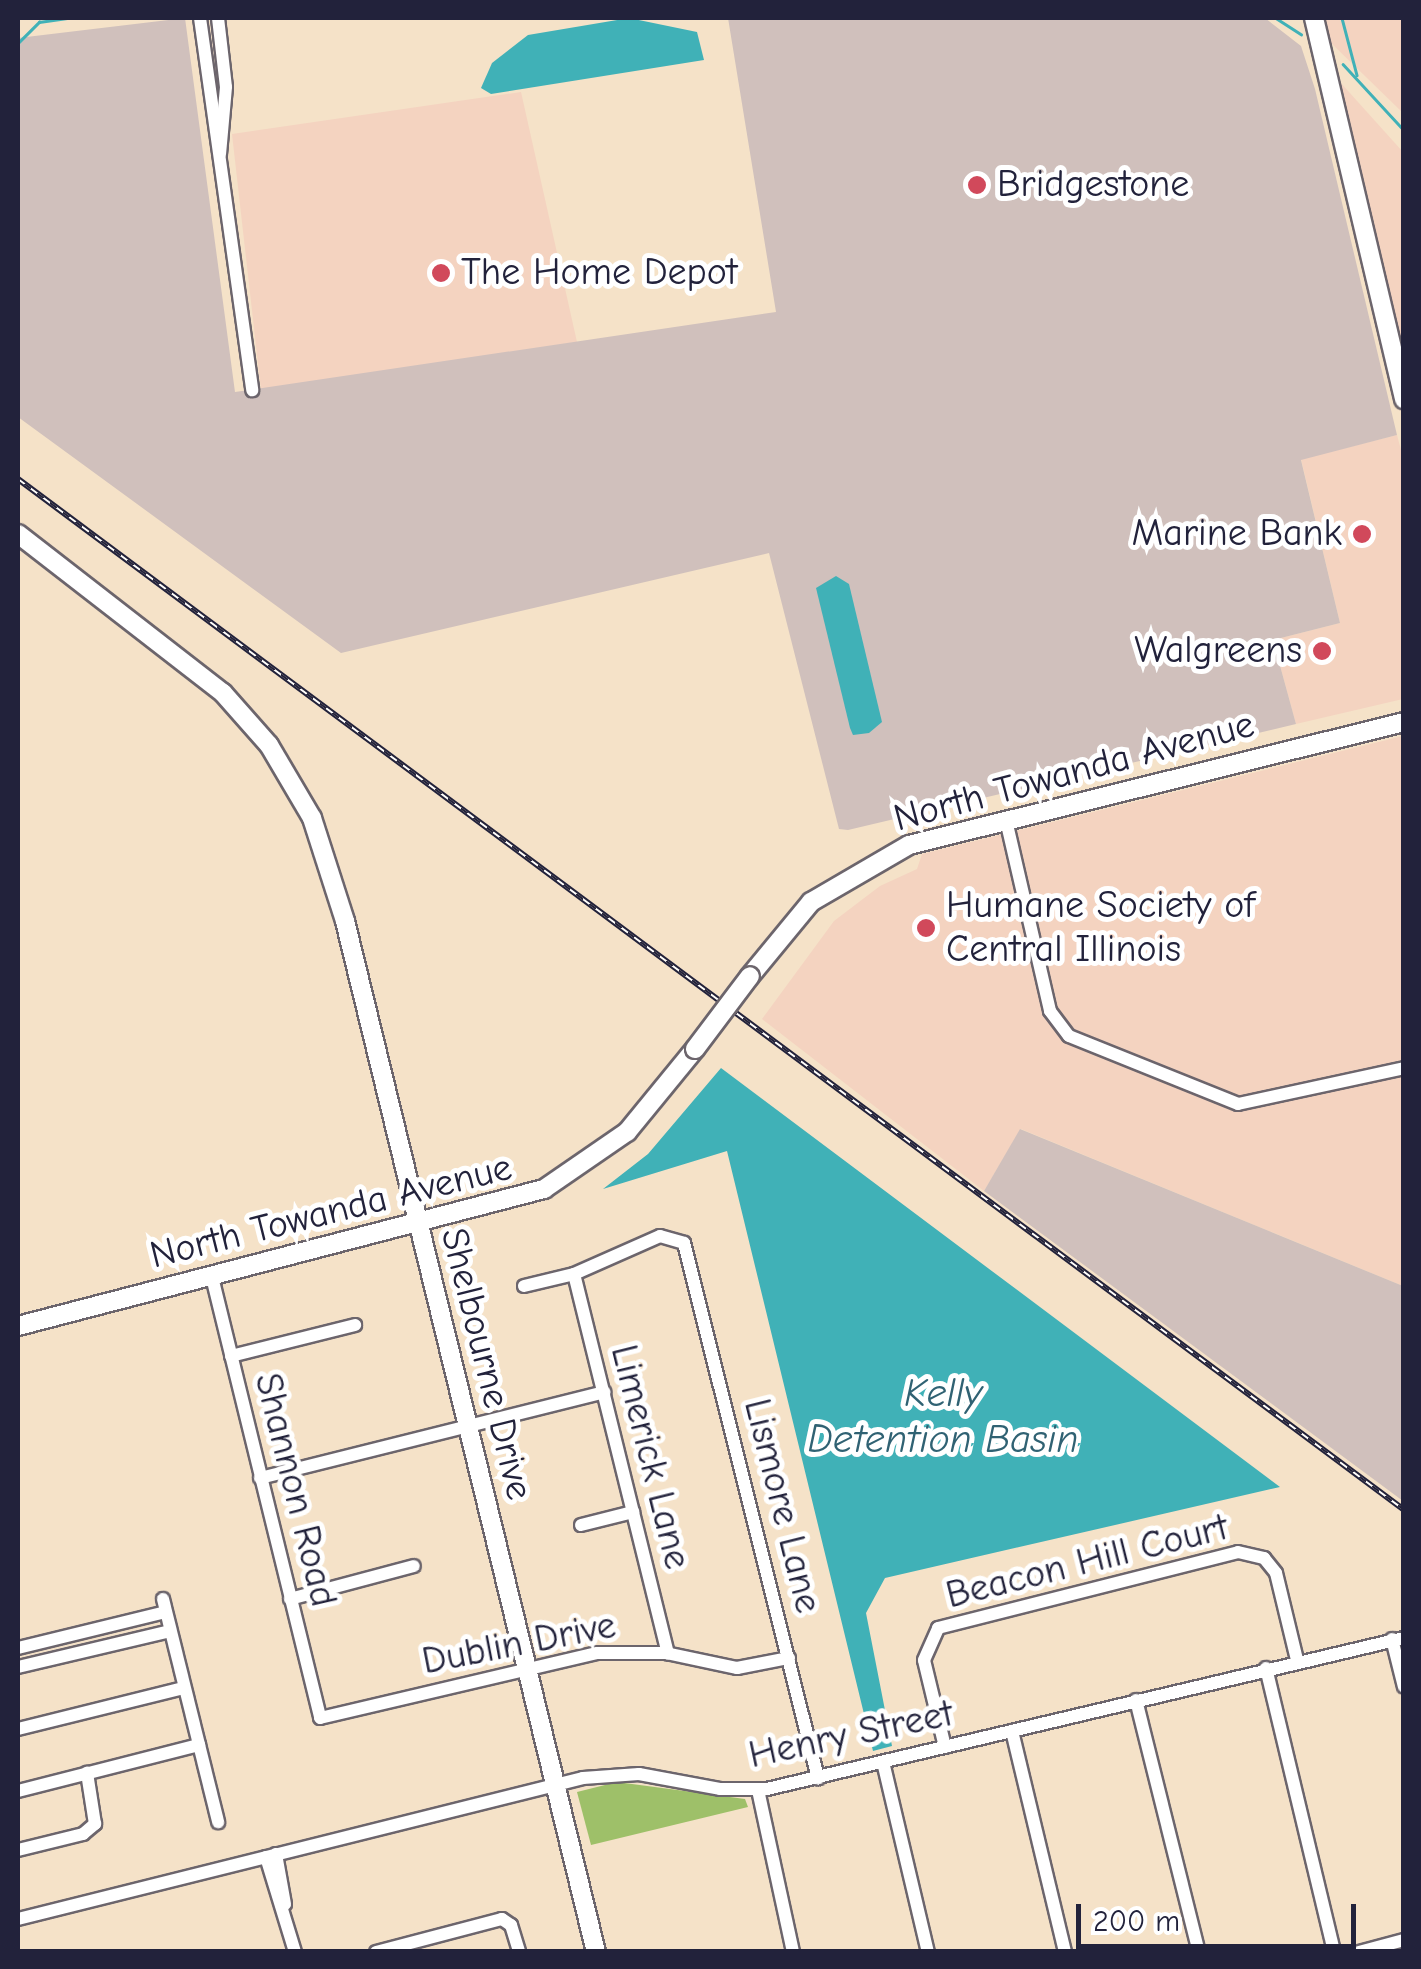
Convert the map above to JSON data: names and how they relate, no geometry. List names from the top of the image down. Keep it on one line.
{"streets":{"main road":["North Towanda Avenue","Shelbourne Drive"],"street":["Limerick Lane","Shannon Road","Lismore Lane","Beacon Hill Court","Dublin Drive","Henry Street"]},"crossings":[["North Towanda Avenue","Shelbourne Drive"],["North Towanda Avenue","Shannon Road"],["Shelbourne Drive","Dublin Drive"],["Shelbourne Drive","Henry Street"],["Limerick Lane","Lismore Lane"],["Limerick Lane","Dublin Drive"],["Shannon Road","Dublin Drive"],["Lismore Lane","Dublin Drive"],["Lismore Lane","Henry Street"],["Beacon Hill Court","Henry Street"]],"water":["Kelly Detention Basin"],"places":["Bridgestone","The Home Depot","Marine Bank","Walgreens","Humane Society of Central Illinois"],"scale_bar":"200 m"}
